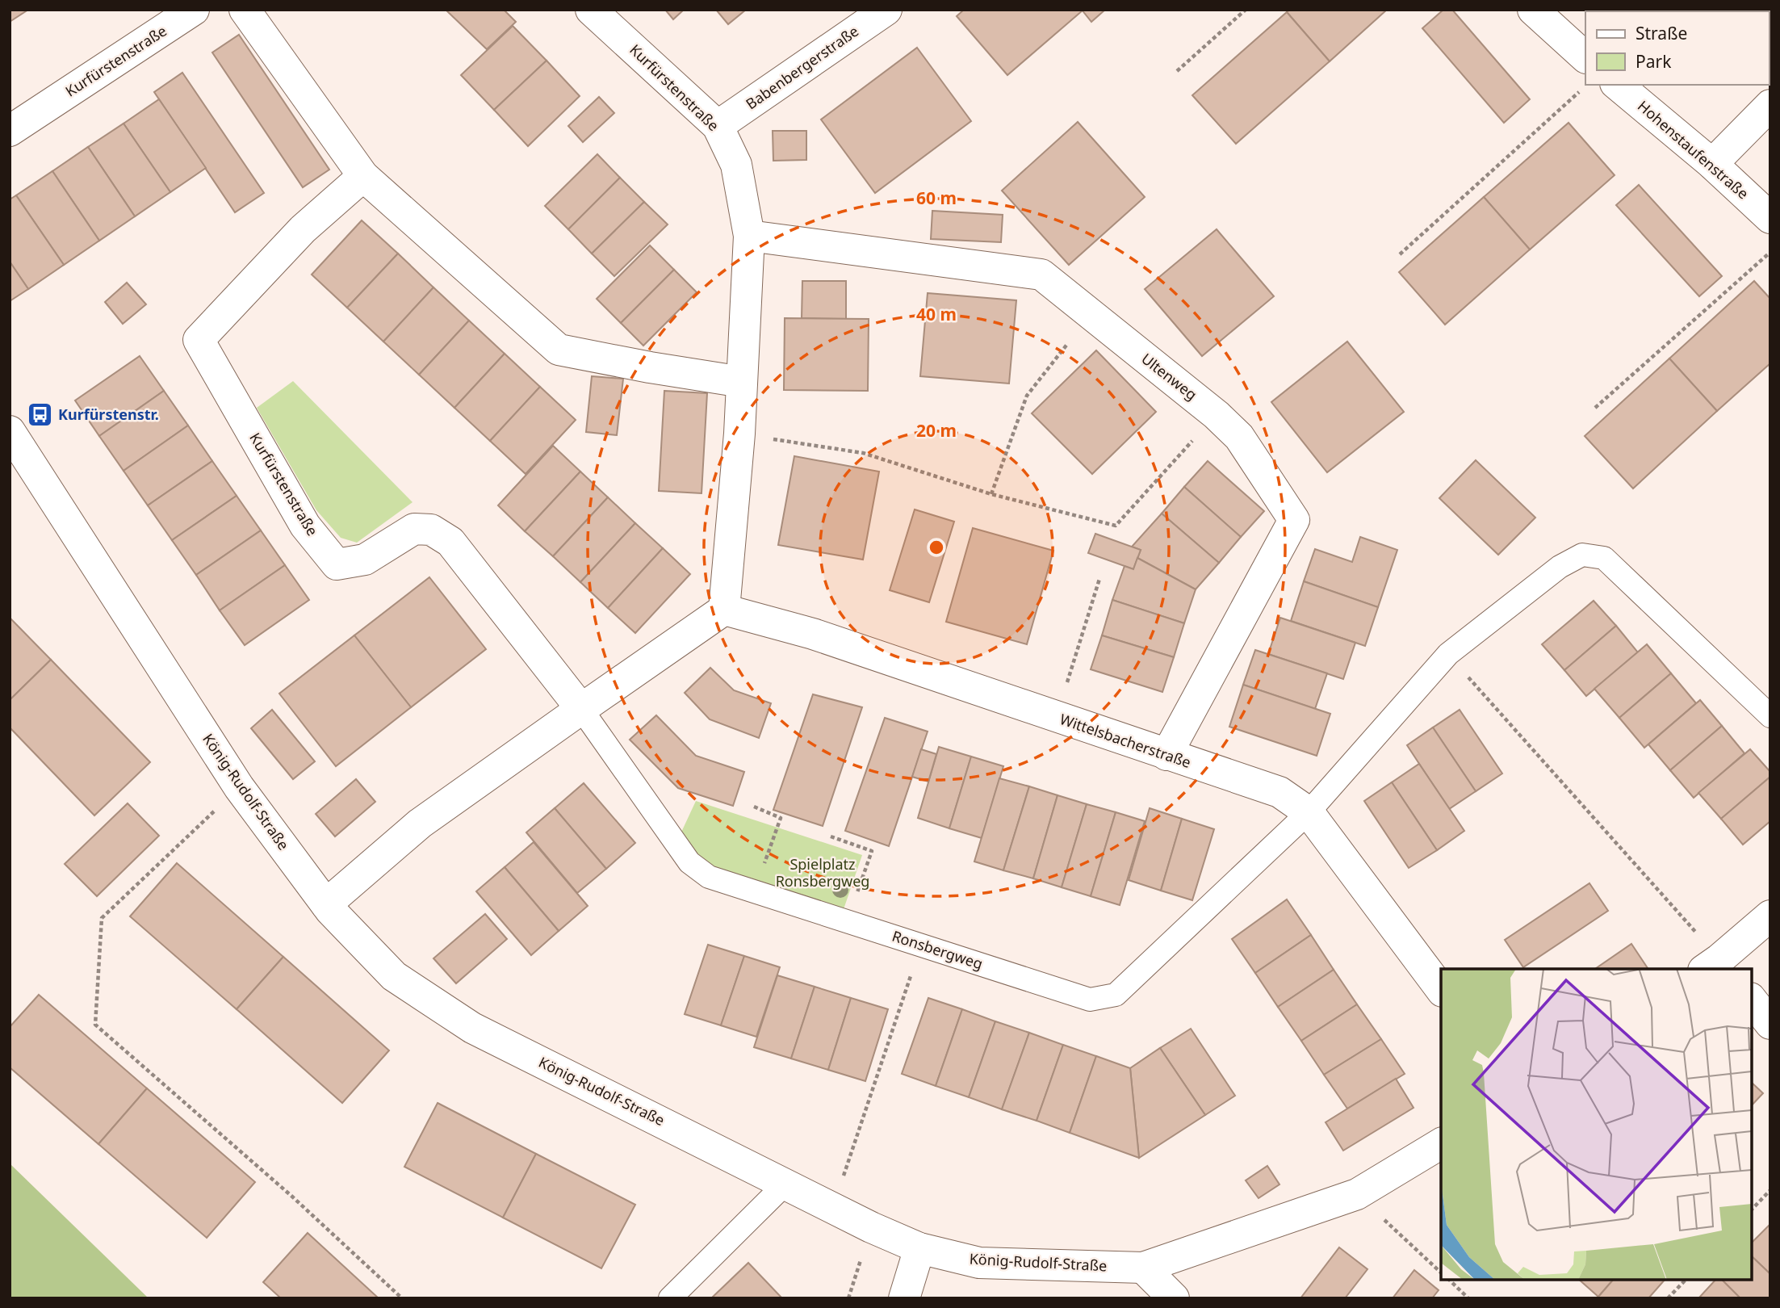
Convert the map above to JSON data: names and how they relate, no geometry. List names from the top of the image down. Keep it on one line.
{"streets":{"street":["Kurfürstenstraße","Babenbergerstraße","Hohenstaufenstraße","Ultenweg","Wittelsbacherstraße","König-Rudolf-Straße"],"lane":["Ronsbergweg"]},"crossings":[["Kurfürstenstraße","Babenbergerstraße"],["Kurfürstenstraße","Ultenweg"],["Kurfürstenstraße","Wittelsbacherstraße"],["Kurfürstenstraße","Ronsbergweg"],["Ultenweg","Wittelsbacherstraße"],["Wittelsbacherstraße","Ronsbergweg"]],"parks":["Spielplatz Ronsbergweg"],"places":{"bus stop":["Kurfürstenstr."]},"legend":["Straße","Park"],"rings":["60 m","40 m","20 m"]}
